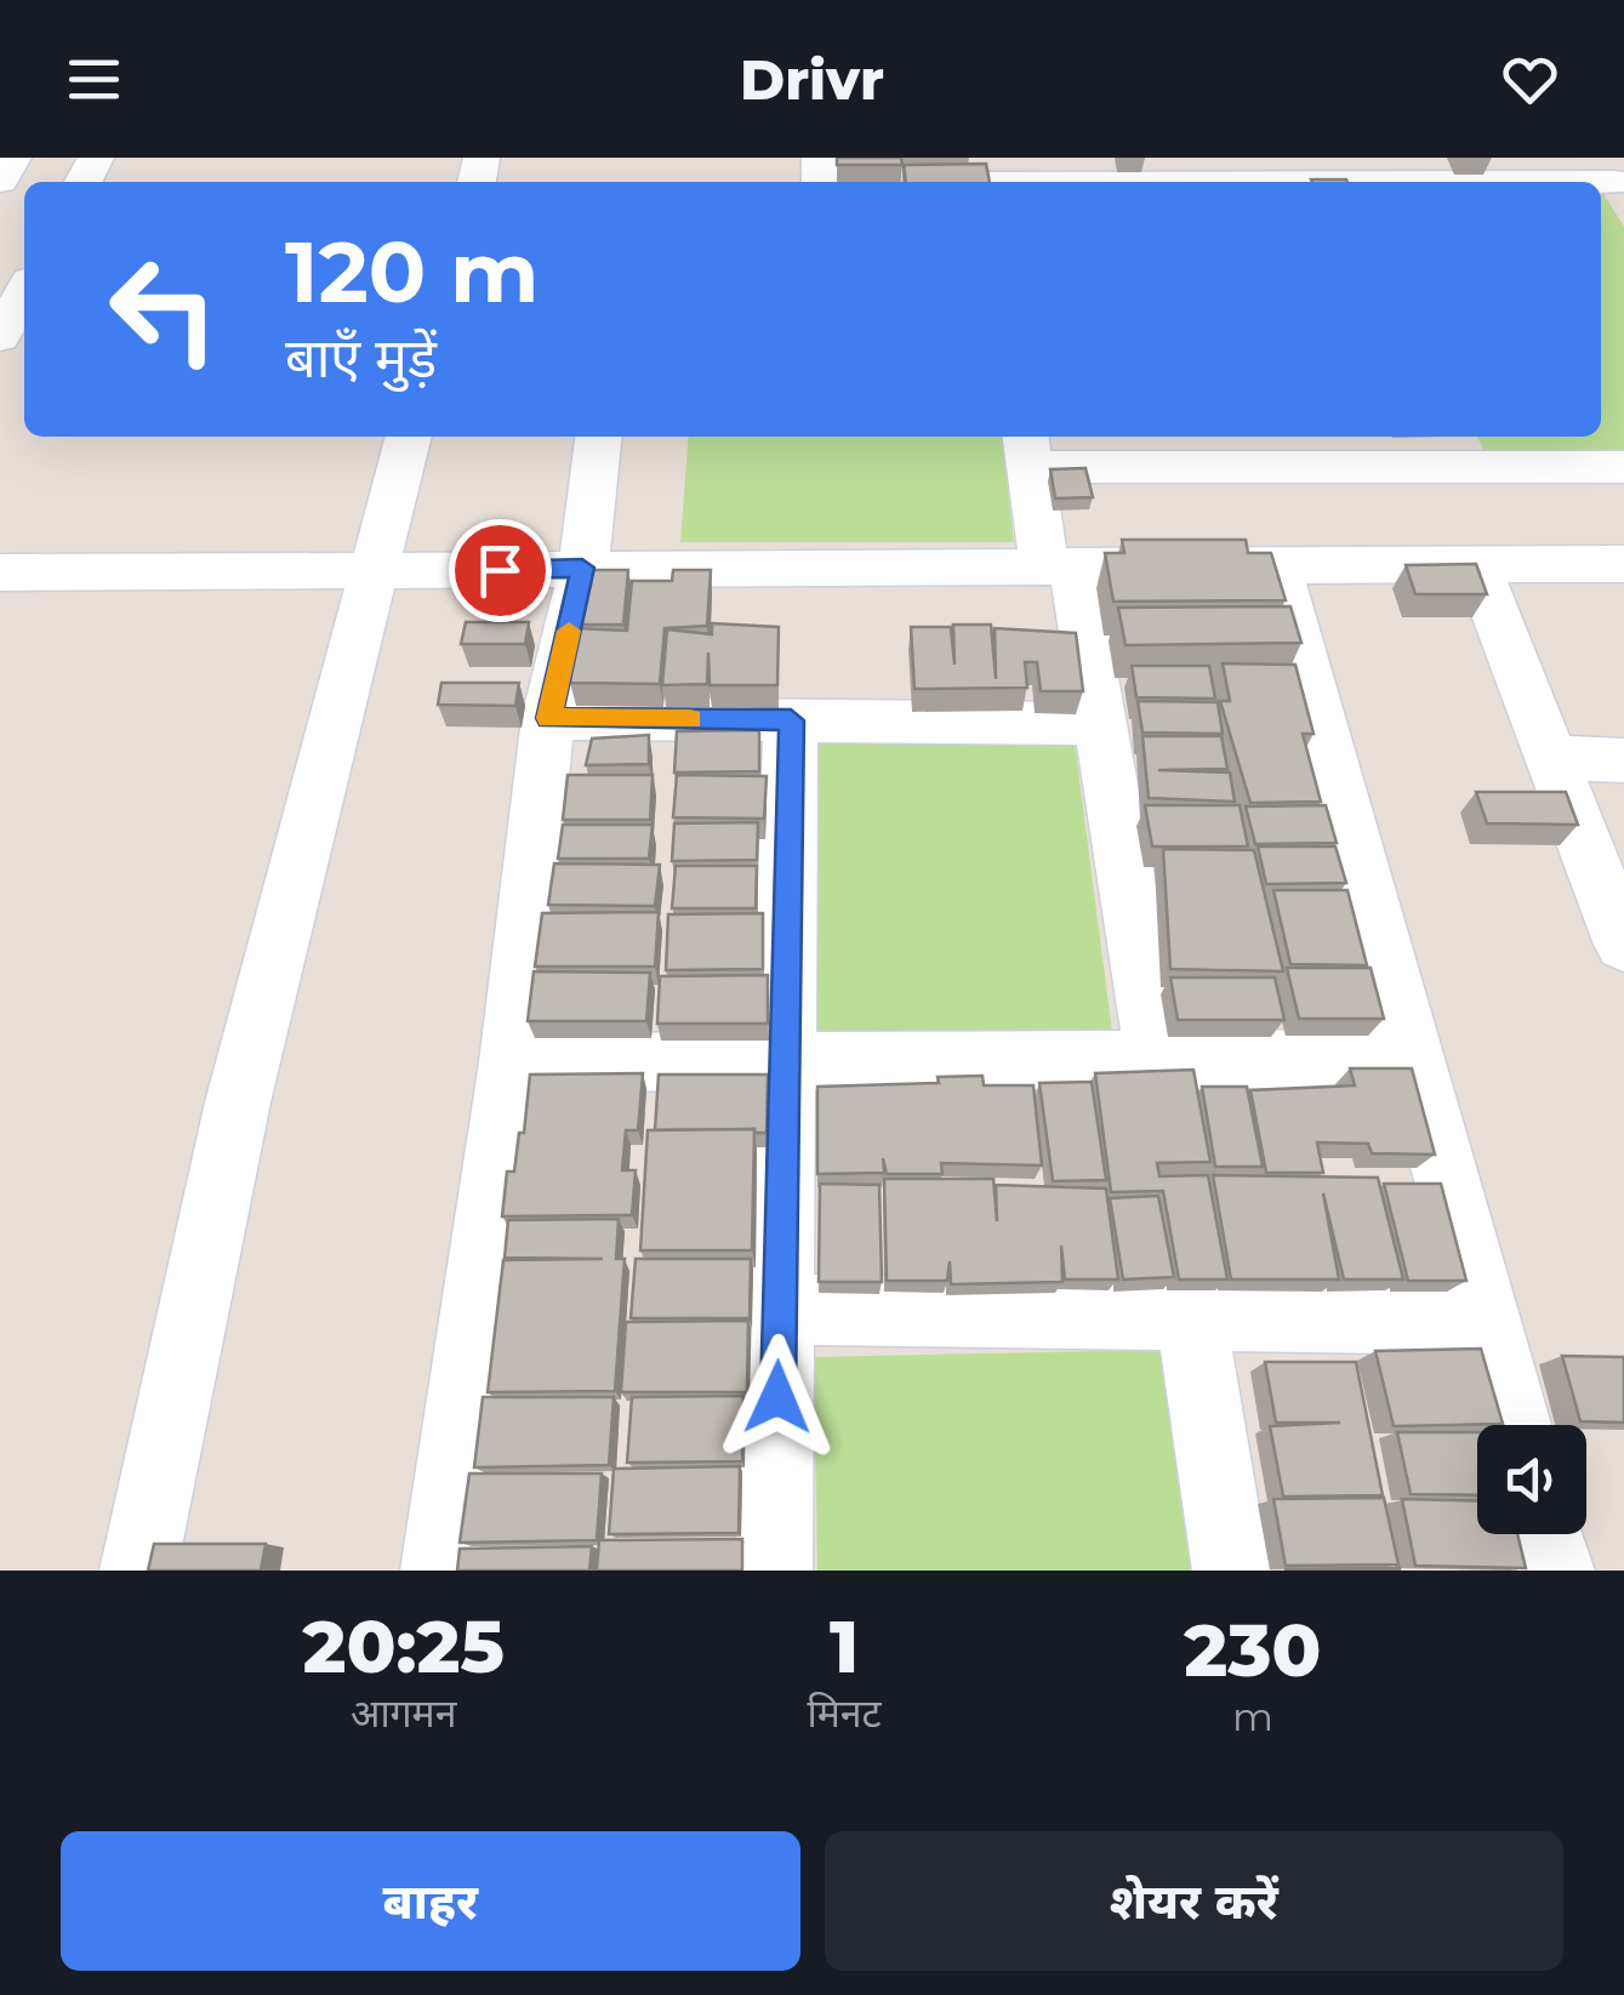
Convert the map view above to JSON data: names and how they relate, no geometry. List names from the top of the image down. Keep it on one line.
{"page":{"header":"Drivr","turn":["120 m","बाएँ मुड़ें"],"eta":["20:25","आगमन","1","मिनट","230","m"],"buttons":["बाहर","शेयर करें"]}}
